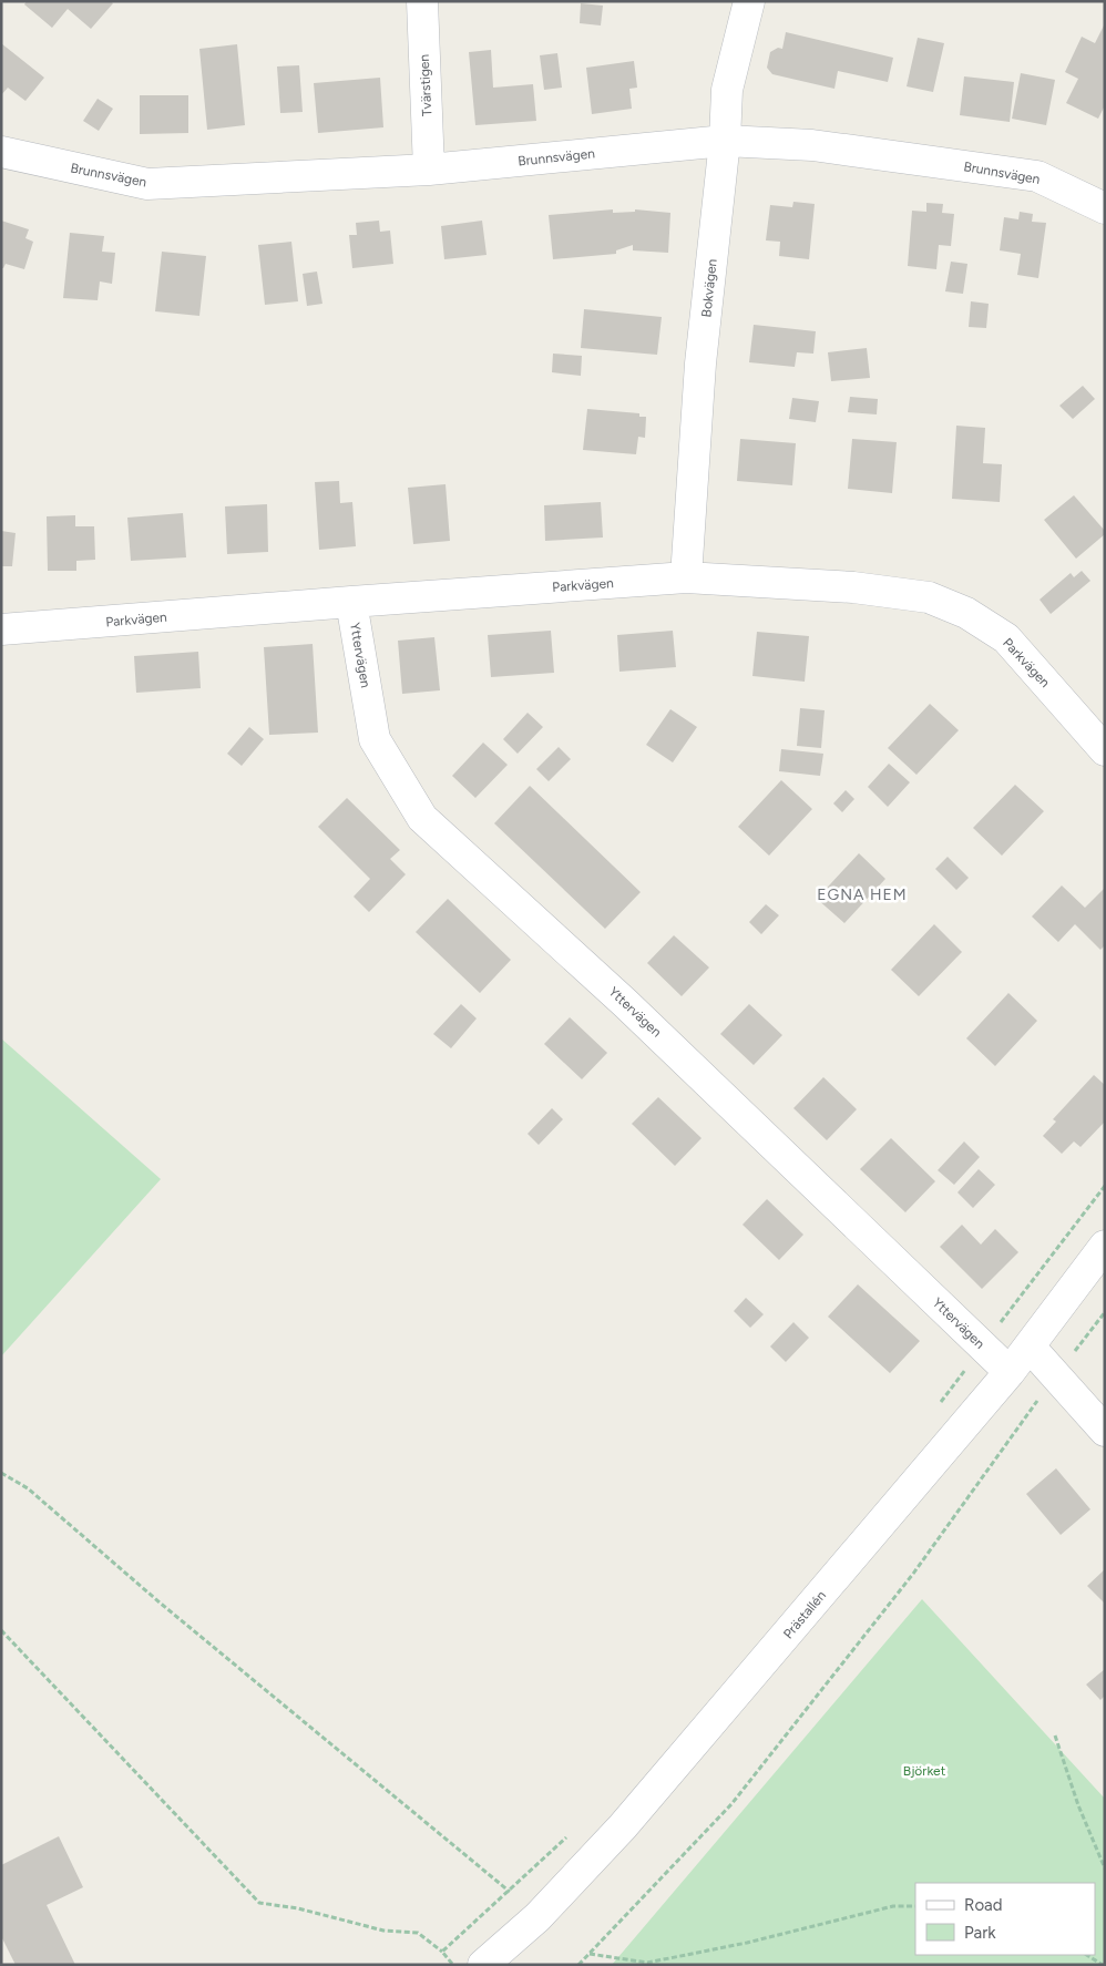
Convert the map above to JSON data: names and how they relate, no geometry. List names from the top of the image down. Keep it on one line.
{"streets":{"street":["Tvärstigen","Brunnsvägen","Bokvägen","Parkvägen","Yttervägen","Prästallén"]},"crossings":[["Tvärstigen","Brunnsvägen"],["Brunnsvägen","Bokvägen"],["Bokvägen","Parkvägen"],["Parkvägen","Yttervägen"],["Yttervägen","Prästallén"]],"districts":["EGNA HEM"],"parks":["Björket"],"legend":["Road","Park"]}
